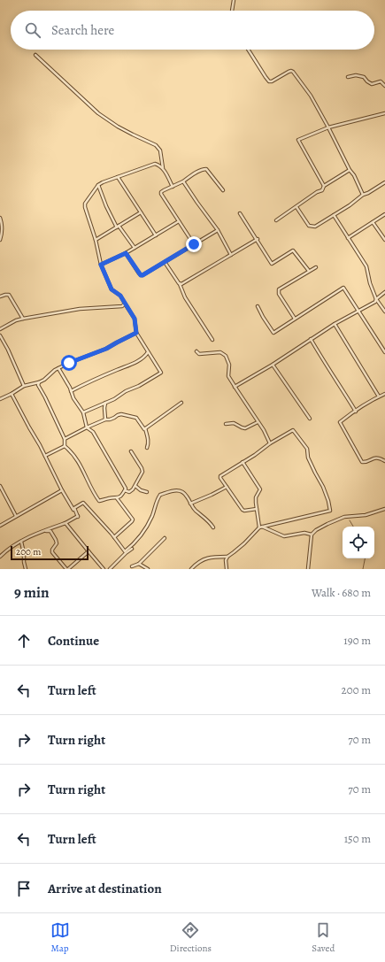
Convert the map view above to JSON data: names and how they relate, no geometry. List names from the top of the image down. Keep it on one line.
{"scale_bar":"200 m","page":{"search":"Search here","scale":"200 m","heading":["9 min","Walk · 680 m"],"list":[["Continue","190 m"],["Turn left","200 m"],["Turn right","70 m"],["Turn right","70 m"],["Turn left","150 m"],"Arrive at destination"],"nav":["Map","Directions","Saved"]}}
